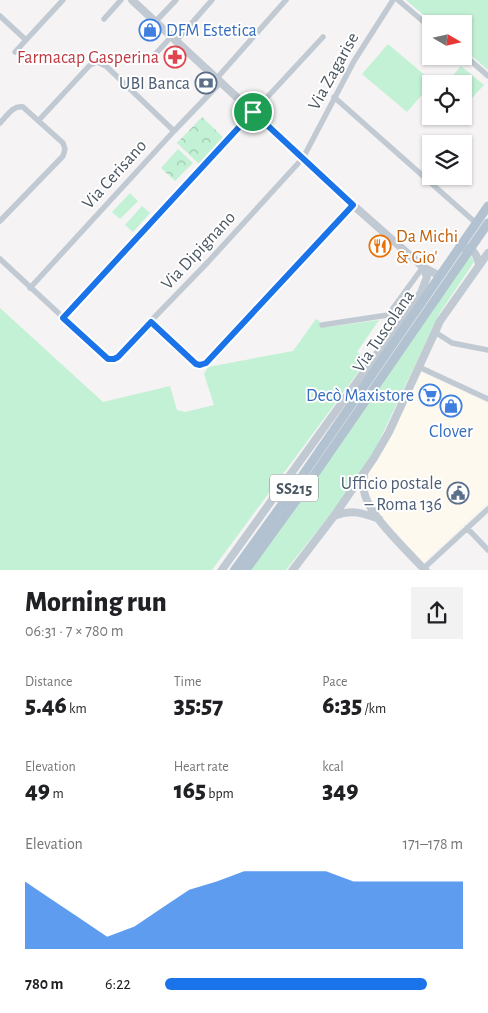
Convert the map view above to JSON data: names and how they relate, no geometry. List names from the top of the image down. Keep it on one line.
{"streets":{"main road":["Via Tuscolana","SS215"],"street":["Via Zagarise","Via Cerisano","Via Dipignano"]},"crossings":[["Via Zagarise","Via Dipignano"]],"places":{"shop":["DFM Estetica","Clover"],"pharmacy":["Farmacap Gasperina"],"bank":["UBI Banca"],"restaurant":["Da Michi & Gio'"],"supermarket":["Decò Maxistore"],"public building":["Ufficio postale – Roma 136"]},"north":"right","page":{"heading":["Morning run","06:31 · 7 × 780 m"],"stats":[["Distance","5.46 km"],["Time","35:57"],["Pace","6:35 /km"],["Elevation","49 m"],["Heart rate","165 bpm"],["kcal","349"]],"chart":["Elevation","171–178 m"],"list":[{"name":"780 m","note":"6:22"}]}}
